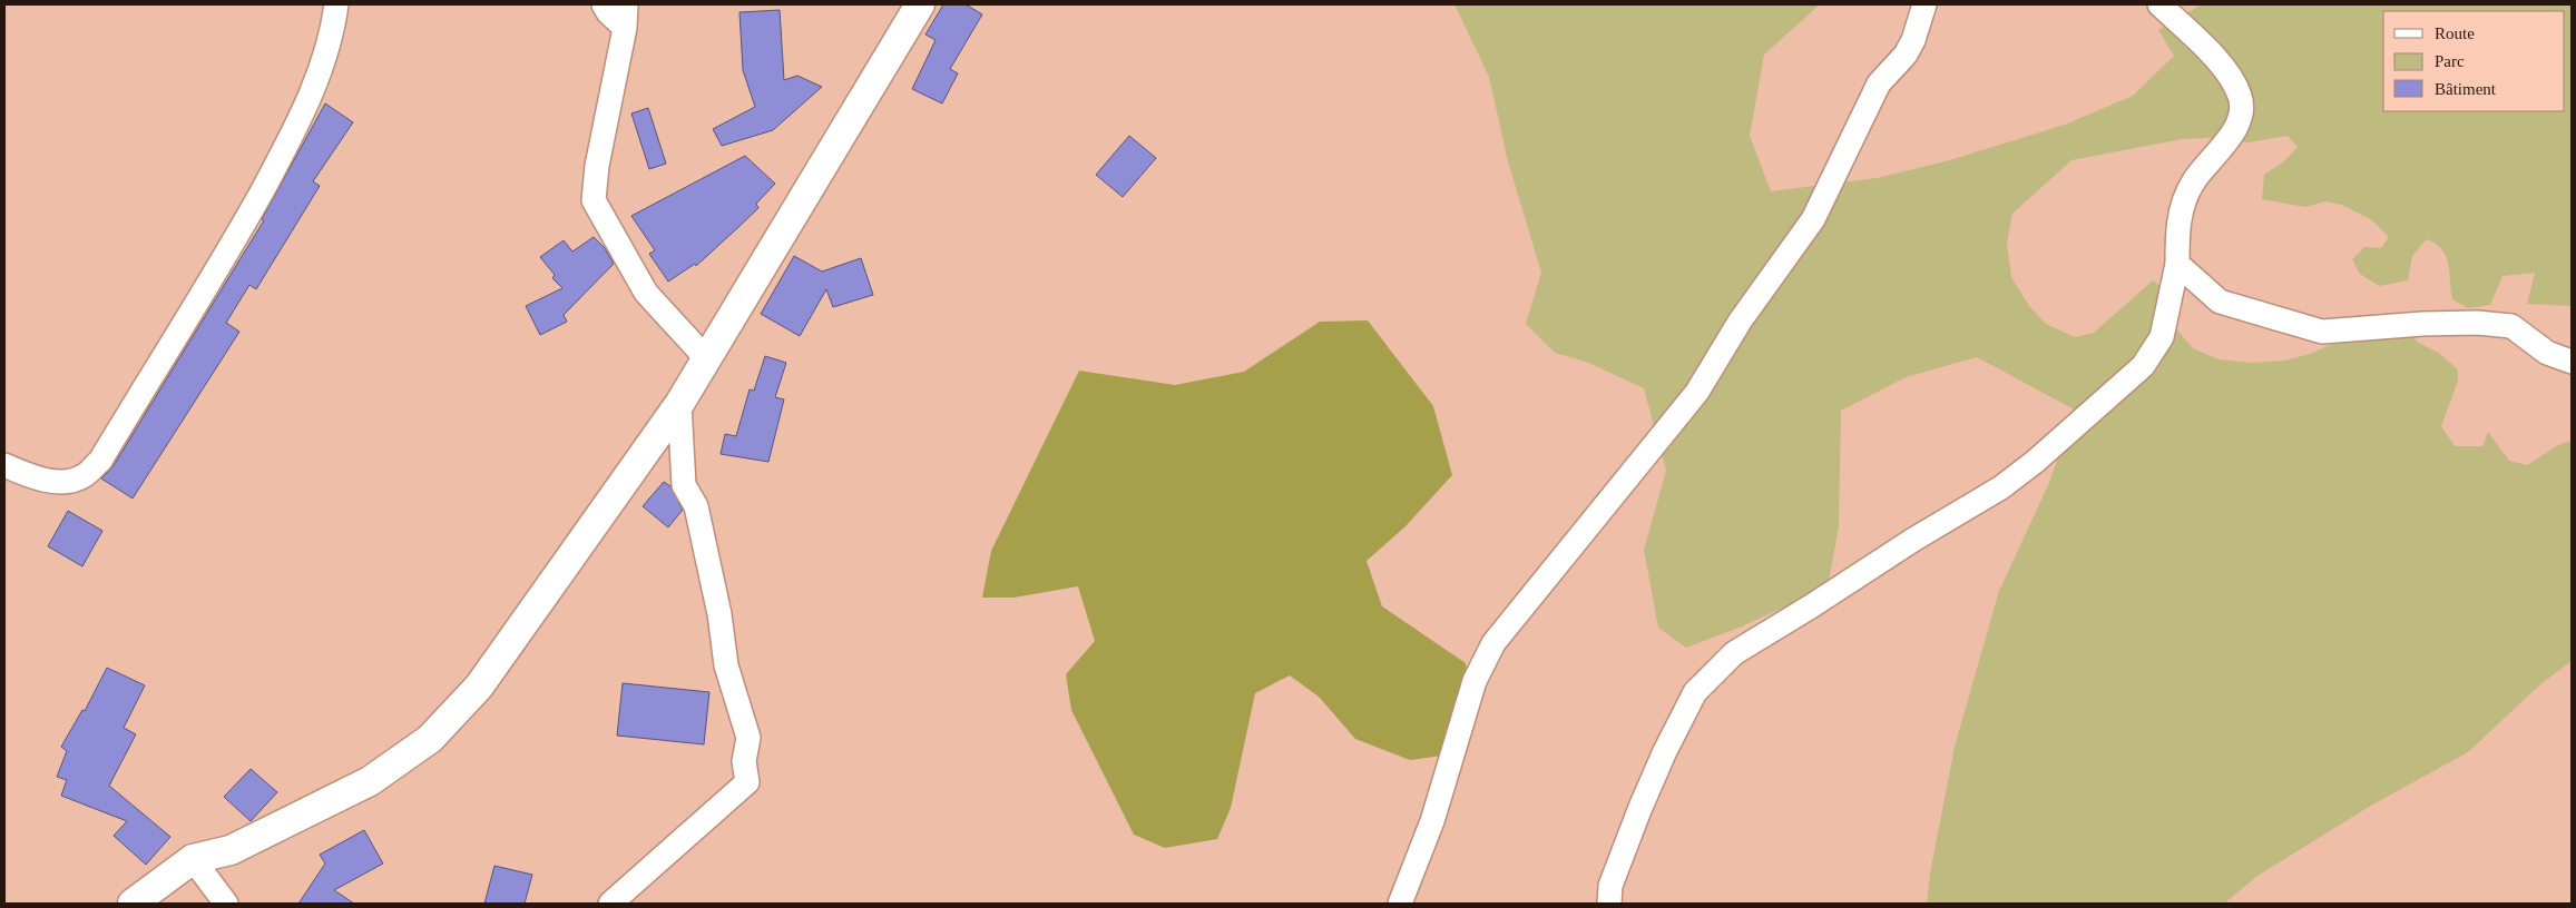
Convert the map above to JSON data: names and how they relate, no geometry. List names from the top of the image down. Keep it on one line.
{"legend":["Route","Parc","Bâtiment"]}
